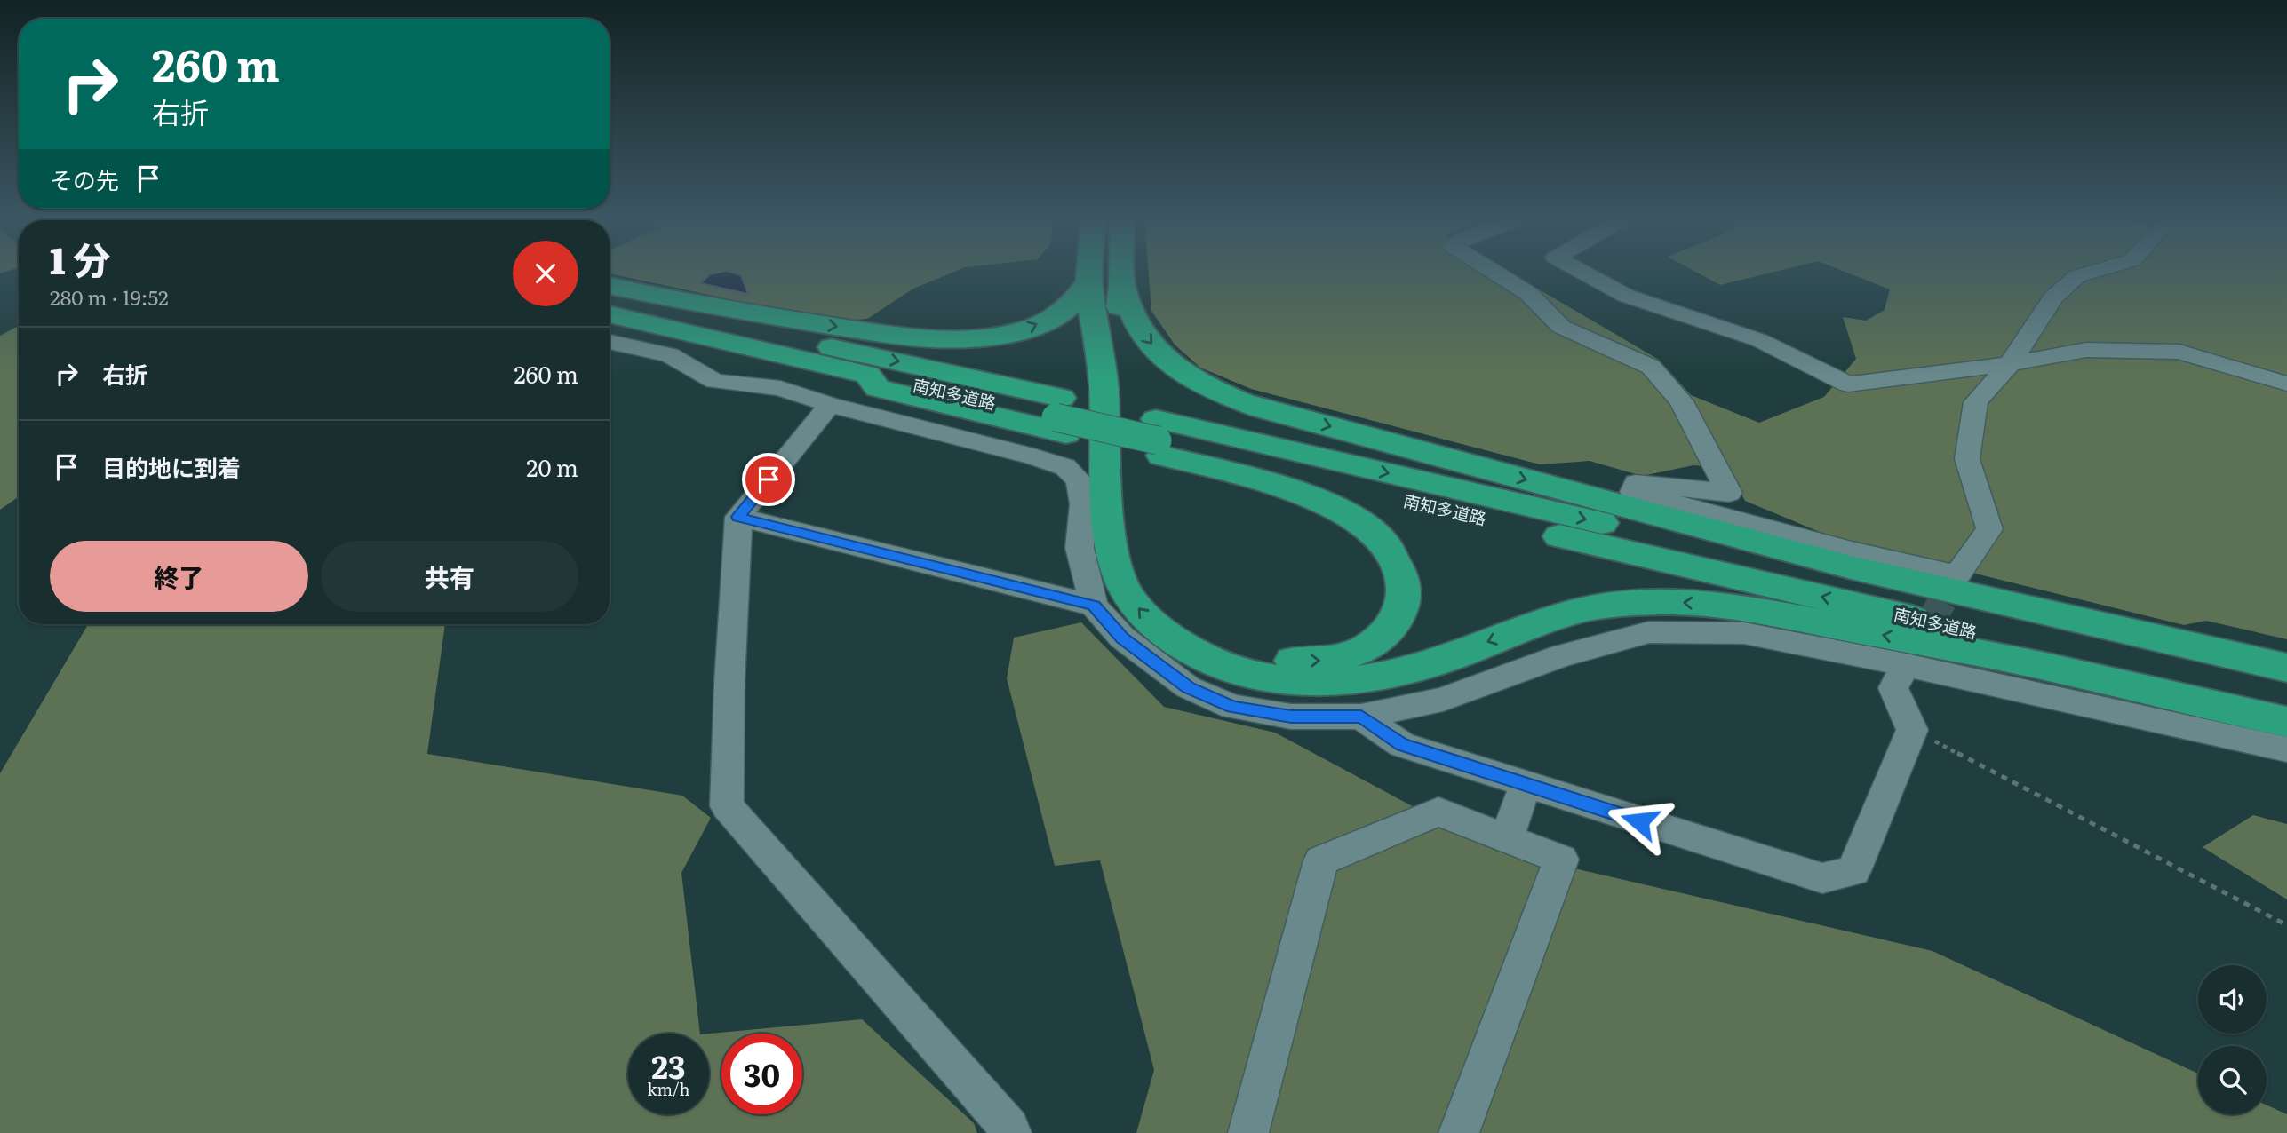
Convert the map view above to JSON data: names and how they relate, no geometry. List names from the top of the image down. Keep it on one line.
{"streets":{"highway":["南知多道路"]},"page":{"turn":["260 m","右折"],"then":"その先","heading":["1 分","280 m · 19:52"],"list":[{"name":"右折","value":"260 m"},{"name":"目的地に到着","value":"20 m"}],"buttons":["終了","共有"],"speed":"23 km/h","limit":"30"}}
